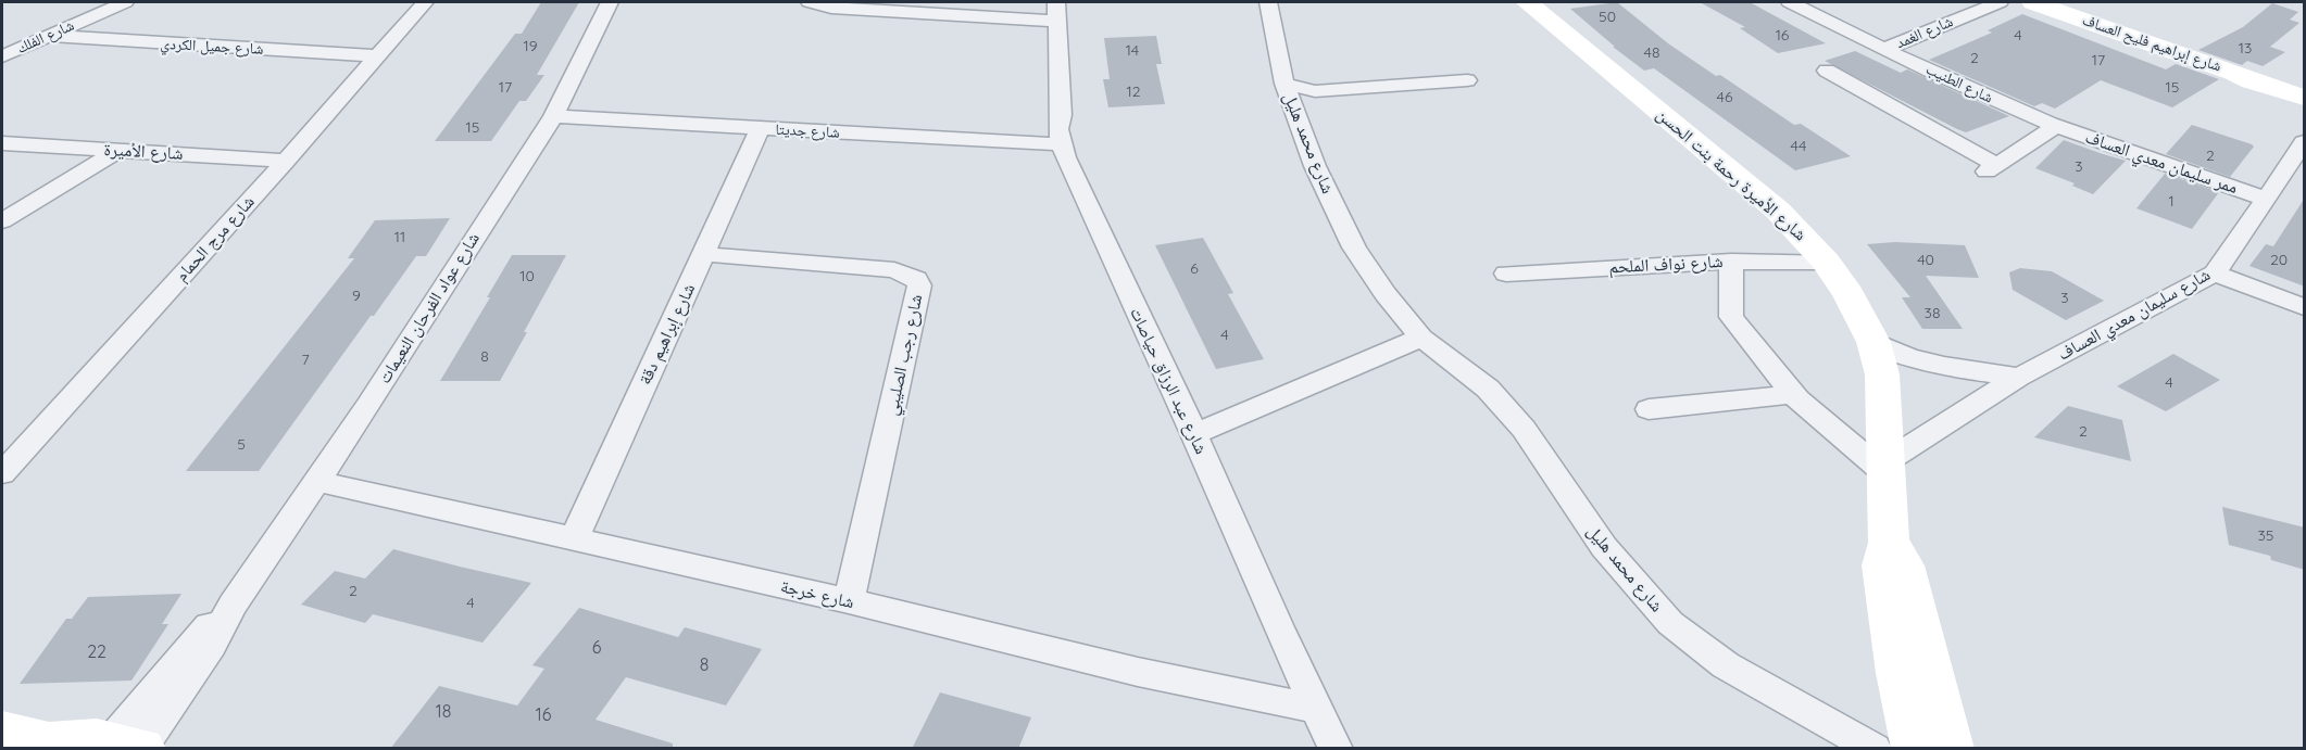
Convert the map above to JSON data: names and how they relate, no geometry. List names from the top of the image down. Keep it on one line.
{"streets":{"street":["شارع الغمد","شارع الفلك","شارع إبراهيم فليح العساف","شارع جميل الكردي","شارع الطنيب","شارع جديتا","شارع محمد هليل","شارع الأميرة","ممر سليمان معدي العساف","شارع الأميرة رحمة بنت الحسن","شارع مرج الحمام","شارع نواف الملحم","شارع عواد الفرحان النعيمات","شارع سليمان معدي العساف","شارع إبراهيم دقة","شارع رجب الصليبي","شارع عبد الرزاق حياصات","شارع خرجة"]},"crossings":[["شارع الغمد","شارع الطنيب"],["شارع الفلك","شارع جميل الكردي"],["شارع جميل الكردي","شارع مرج الحمام"],["شارع الطنيب","ممر سليمان معدي العساف"],["شارع جديتا","شارع عواد الفرحان النعيمات"],["شارع جديتا","شارع إبراهيم دقة"],["شارع جديتا","شارع عبد الرزاق حياصات"],["شارع الأميرة","شارع مرج الحمام"],["ممر سليمان معدي العساف","شارع سليمان معدي العساف"],["شارع الأميرة رحمة بنت الحسن","شارع نواف الملحم"],["شارع الأميرة رحمة بنت الحسن","شارع سليمان معدي العساف"],["شارع عواد الفرحان النعيمات","شارع خرجة"],["شارع إبراهيم دقة","شارع رجب الصليبي"],["شارع إبراهيم دقة","شارع خرجة"],["شارع رجب الصليبي","شارع خرجة"],["شارع عبد الرزاق حياصات","شارع خرجة"]],"house_numbers":["50","16","4","19","13","14","48","2","17","17","15","12","46","15","44","2","3","1","11","40","20","6","10","9","3","38","4","8","7","4","2","5","35","2","4","6","22","8","18","16"]}
